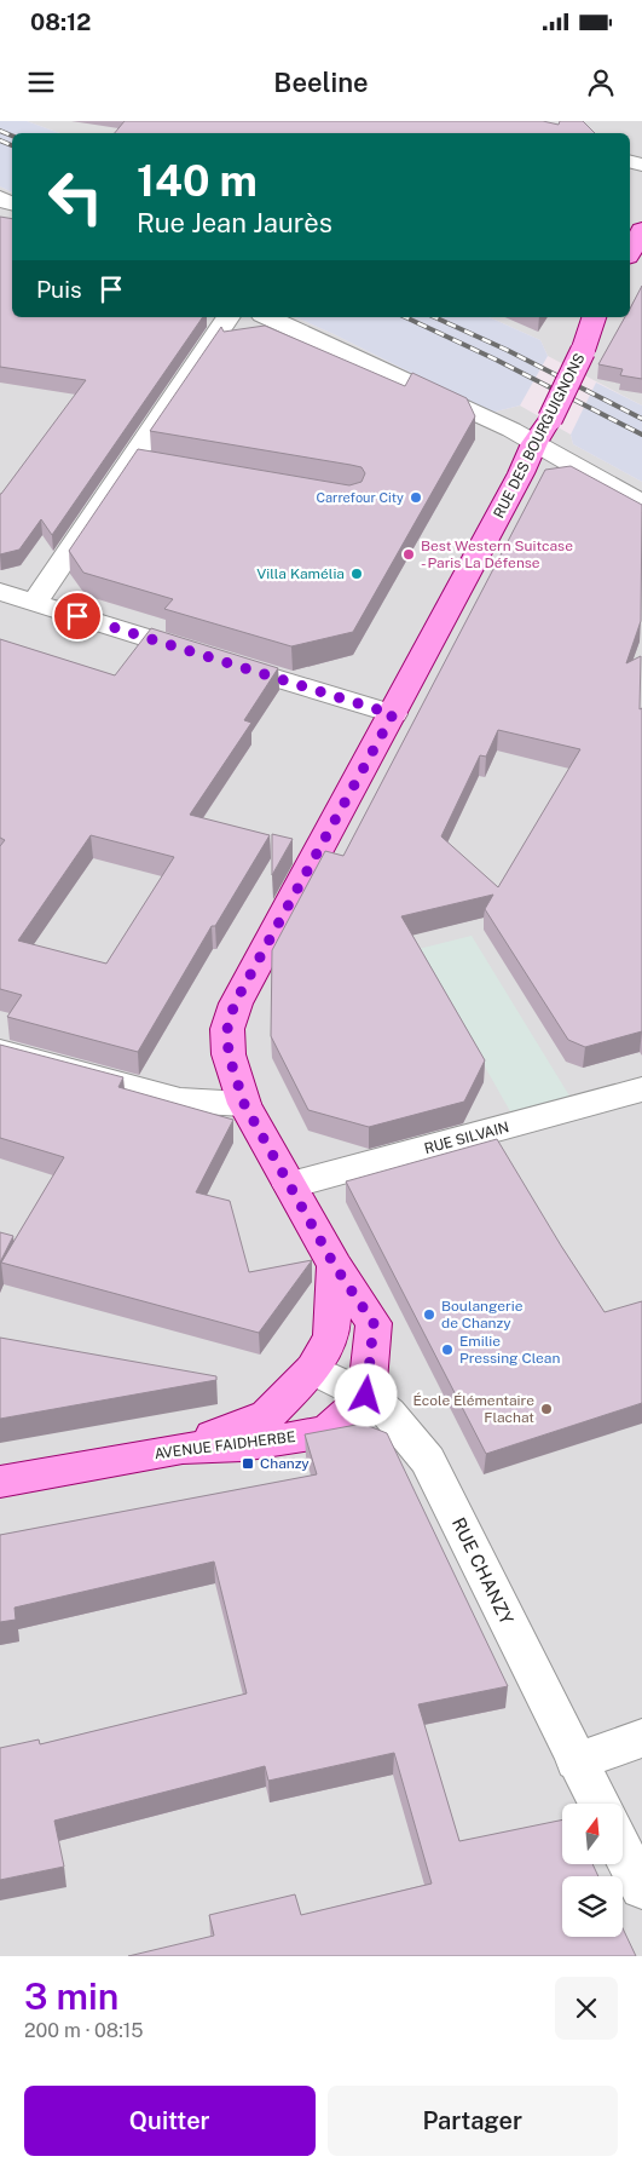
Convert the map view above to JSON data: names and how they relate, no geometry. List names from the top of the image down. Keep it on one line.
{"streets":{"main road":["RUE DES BOURGUIGNONS","AVENUE FAIDHERBE"],"street":["RUE SILVAIN","RUE CHANZY"]},"crossings":[["RUE DES BOURGUIGNONS","RUE SILVAIN"],["RUE DES BOURGUIGNONS","AVENUE FAIDHERBE"],["RUE DES BOURGUIGNONS","RUE CHANZY"],["AVENUE FAIDHERBE","RUE CHANZY"]],"places":{"other":["Carrefour City","Best Western Suitcase - Paris La Défense","Villa Kamélia","Boulangerie de Chanzy","Emilie Pressing Clean","École Élémentaire Flachat"],"transit":["Chanzy"]},"north":"top","page":{"status":"08:12","header":"Beeline","turn":["140 m","Rue Jean Jaurès"],"then":"Puis","heading":["3 min","200 m · 08:15"],"buttons":["Quitter","Partager"]}}
